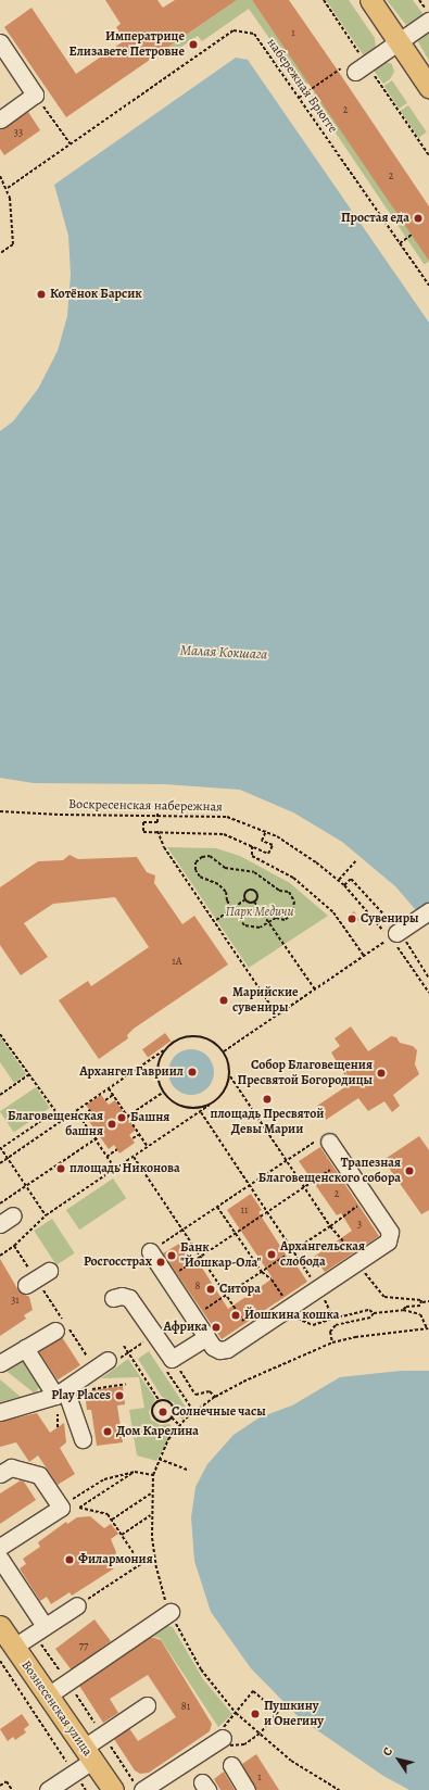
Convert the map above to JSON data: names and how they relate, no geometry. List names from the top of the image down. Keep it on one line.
{"streets":{"main road":["Вознесенская улица"],"path":["набережная Брюгге","Воскресенская набережная"]},"water":["Малая Кокшага"],"parks":["Парк Медичи"],"places":["Императрице Елизавете Петровне","Простая еда","Котёнок Барсик","Сувениры","Марийские сувениры","Архангел Гавриил","Собор Благовещения Пресвятой Богородицы","площадь Пресвятой Девы Марии","Башня","Благовещенская башня","площадь Никонова","Трапезная Благовещенского собора","Архангельская слобода","Банк \"Йошкар-Ола\"","Росгосстрах","Ситора","Йошкина кошка","Африка","Play Places","Солнечные часы","Дом Карелина","Филармония","Пушкину и Онегину"],"house_numbers":["1","2","33","2","1А","2","11","3","8","31","77","81","1"],"north":"top left"}
